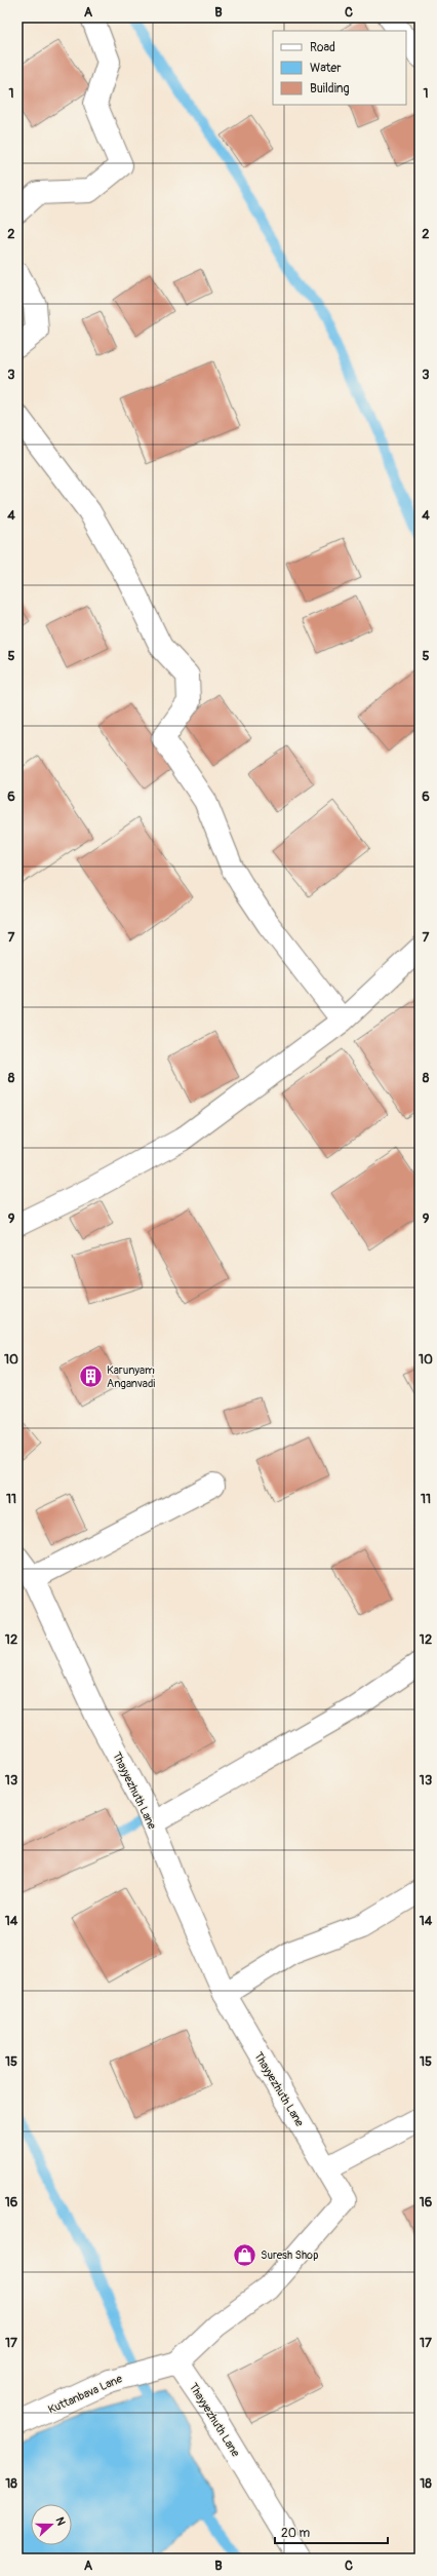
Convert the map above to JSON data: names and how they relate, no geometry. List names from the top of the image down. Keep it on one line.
{"streets":{"street":["Thayyezhuth Lane","Kuttanbava Lane"]},"crossings":[["Thayyezhuth Lane","Kuttanbava Lane"]],"places":{"building":["Karunyam Anganvadi"],"shop":["Suresh Shop"]},"legend":["Road","Water","Building"],"scale_bar":"20 m","north":"right","grid":{"columns":["A","B","C"],"rows":["1","2","3","4","5","6","7","8","9","10","11","12","13","14","15","16","17","18"]}}
